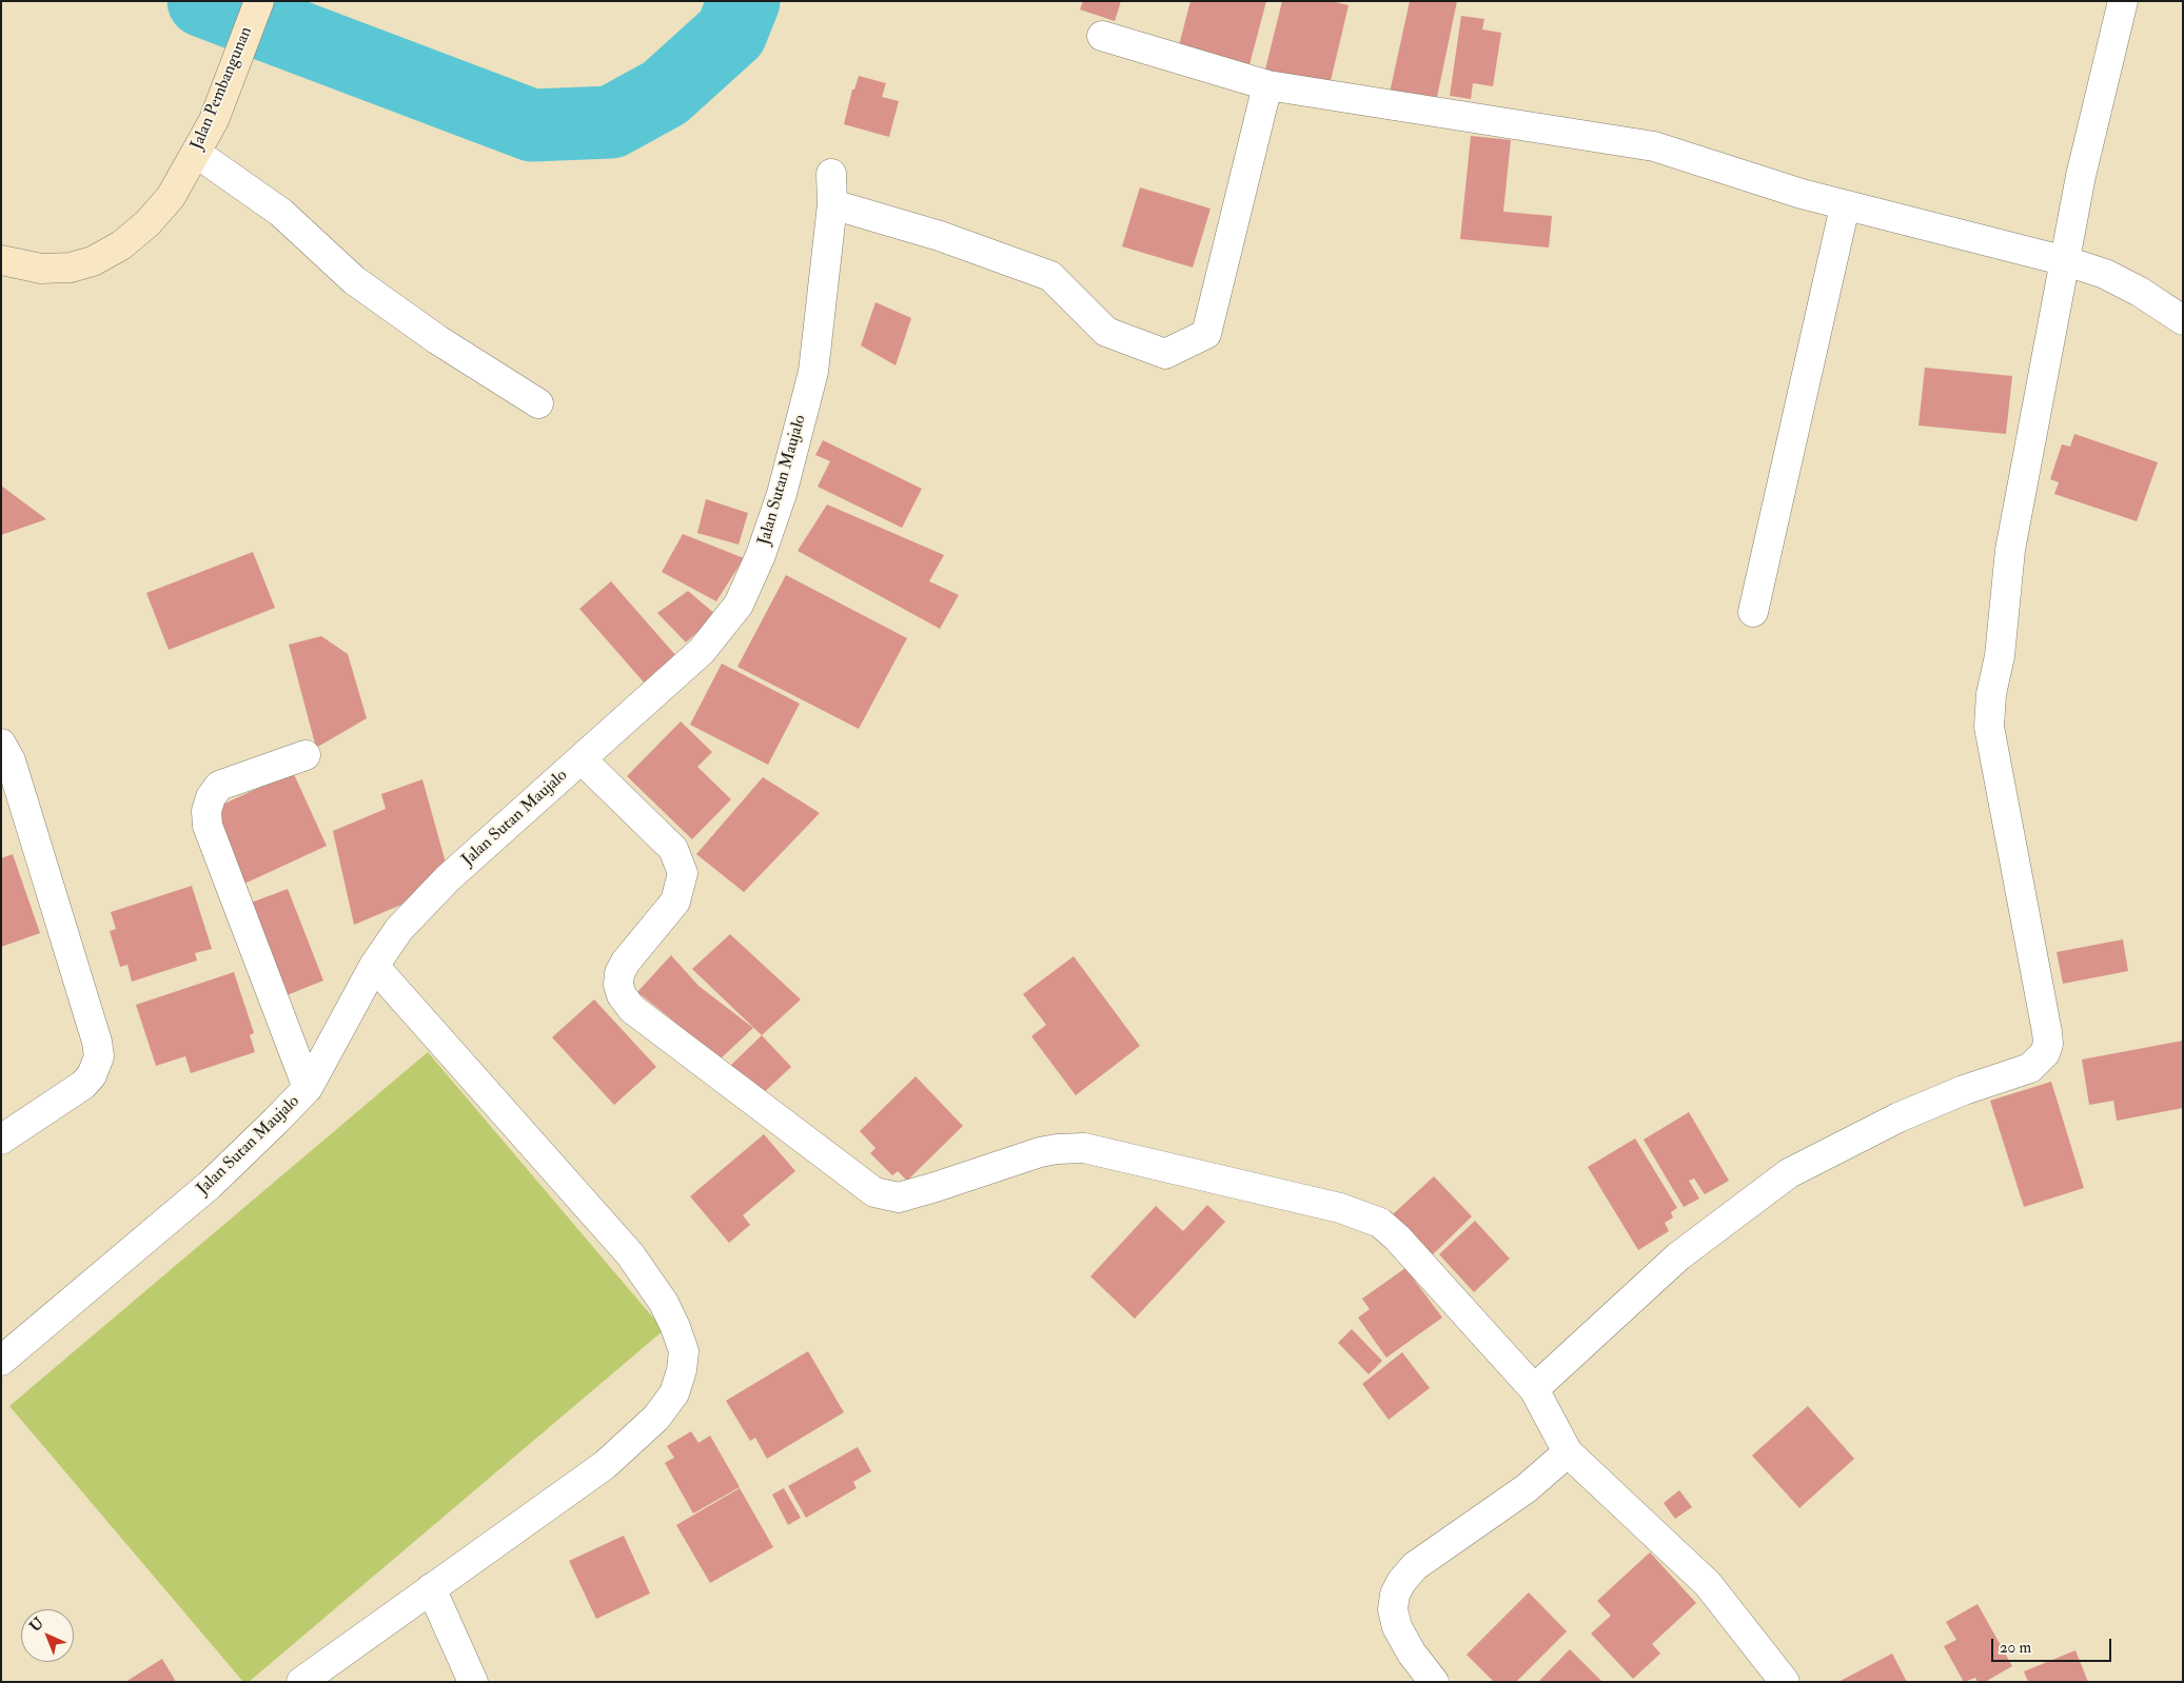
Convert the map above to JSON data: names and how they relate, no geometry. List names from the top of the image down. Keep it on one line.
{"streets":{"main road":["Jalan Pembangunan"],"street":["Jalan Sutan Maujalo"]},"scale_bar":"20 m","north":"top left"}
